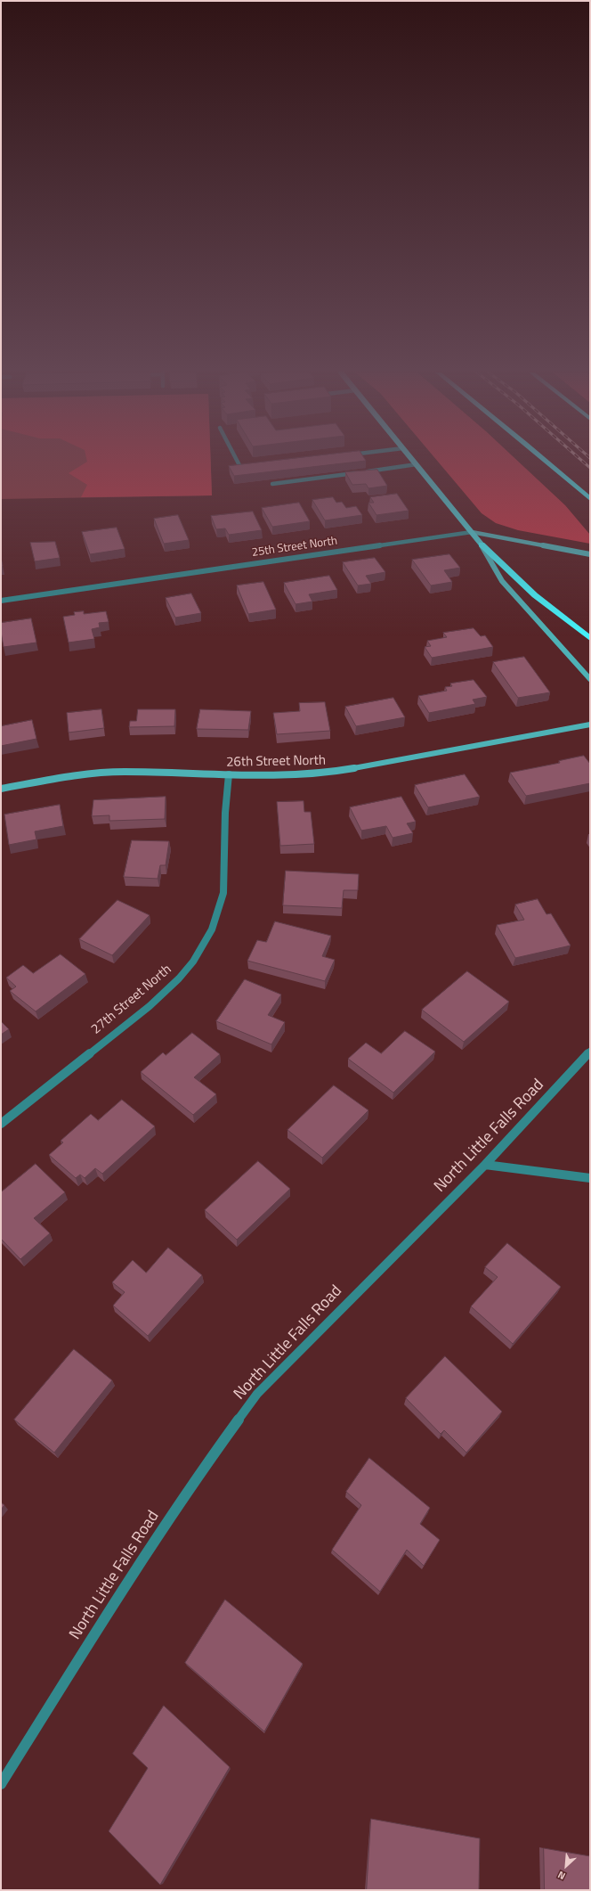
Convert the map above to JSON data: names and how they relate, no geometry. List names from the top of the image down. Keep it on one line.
{"streets":{"street":["25th Street North","26th Street North","27th Street North","North Little Falls Road"]},"crossings":[["26th Street North","27th Street North"]],"north":"bottom left"}
